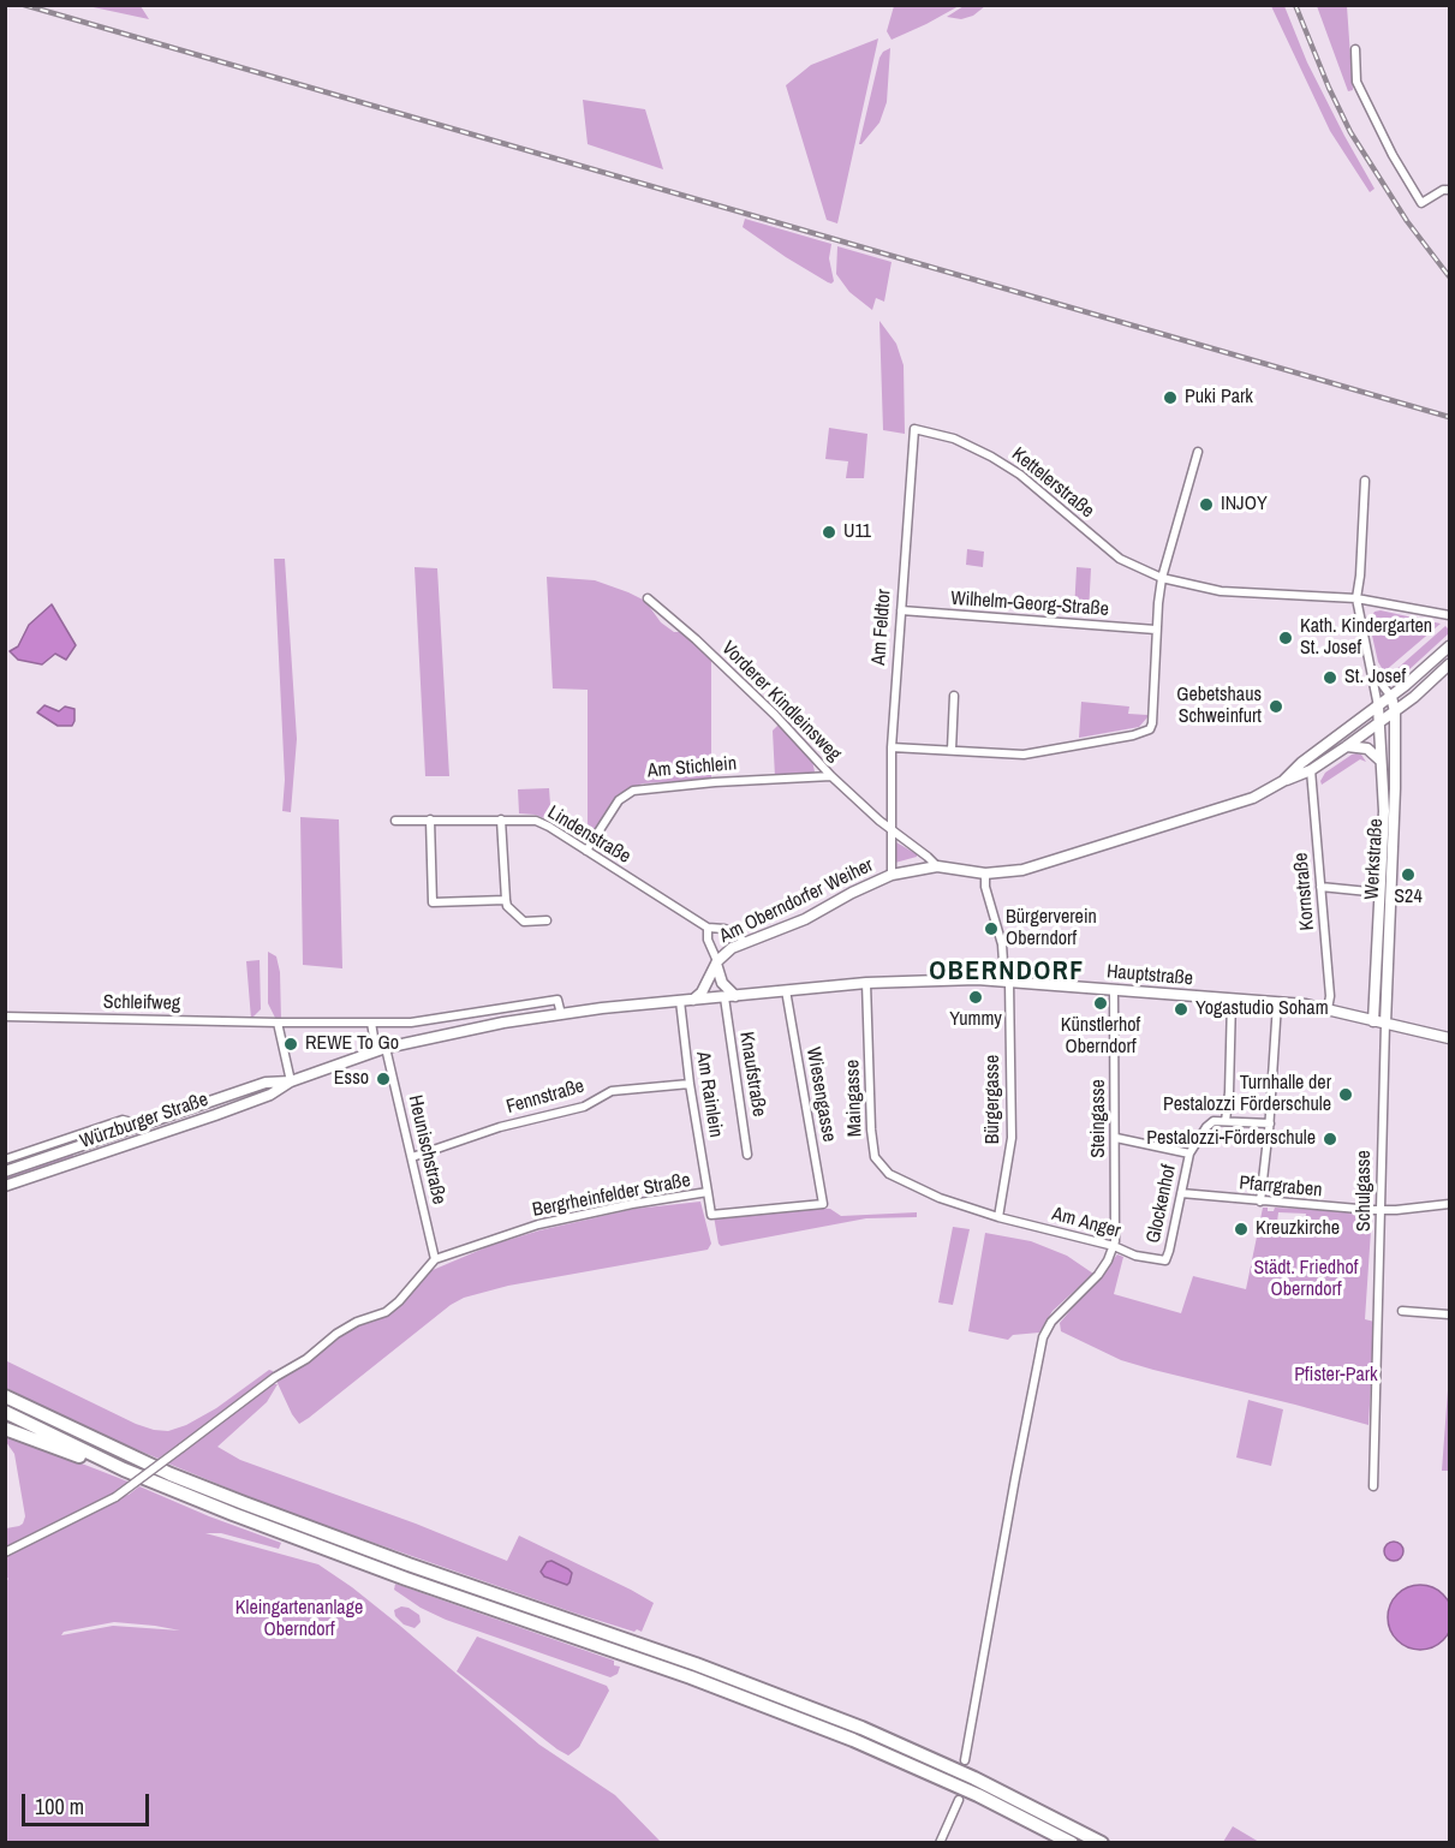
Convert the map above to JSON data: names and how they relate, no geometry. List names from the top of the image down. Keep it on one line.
{"streets":{"main road":["Werkstraße","Am Oberndorfer Weiher","Hauptstraße","Würzburger Straße"],"street":["Kettelerstraße","Wilhelm-Georg-Straße","Am Feldtor","Vorderer Kindleinsweg","Am Stichlein","Lindenstraße","Kornstraße","Schleifweg","Knaufstraße","Am Rainlein","Wiesengasse","Fennstraße","Maingasse","Bürgergasse","Steingasse","Heunischstraße","Pfarrgraben","Schulgasse","Bergrheinfelder Straße","Glockenhof","Am Anger"]},"crossings":[["Kettelerstraße","Am Feldtor"],["Wilhelm-Georg-Straße","Am Feldtor"],["Am Feldtor","Vorderer Kindleinsweg"],["Am Feldtor","Am Oberndorfer Weiher"],["Vorderer Kindleinsweg","Am Stichlein"],["Am Stichlein","Lindenstraße"],["Lindenstraße","Am Oberndorfer Weiher"],["Werkstraße","Hauptstraße"],["Werkstraße","Schulgasse"],["Kornstraße","Hauptstraße"],["Am Oberndorfer Weiher","Hauptstraße"],["Am Oberndorfer Weiher","Würzburger Straße"],["Hauptstraße","Knaufstraße"],["Hauptstraße","Wiesengasse"],["Hauptstraße","Maingasse"],["Hauptstraße","Bürgergasse"],["Hauptstraße","Steingasse"],["Hauptstraße","Würzburger Straße"],["Hauptstraße","Schulgasse"],["Am Rainlein","Fennstraße"],["Am Rainlein","Würzburger Straße"],["Am Rainlein","Bergrheinfelder Straße"],["Wiesengasse","Bergrheinfelder Straße"],["Fennstraße","Heunischstraße"],["Maingasse","Bürgergasse"],["Maingasse","Am Anger"],["Bürgergasse","Am Anger"],["Steingasse","Glockenhof"],["Steingasse","Am Anger"],["Würzburger Straße","Heunischstraße"],["Heunischstraße","Bergrheinfelder Straße"],["Pfarrgraben","Schulgasse"],["Pfarrgraben","Glockenhof"],["Glockenhof","Am Anger"]],"districts":["OBERNDORF"],"parks":["Städt. Friedhof Oberndorf","Pfister-Park","Kleingartenanlage Oberndorf"],"places":["Puki Park","INJOY","U11","Kath. Kindergarten St. Josef","St. Josef","Gebetshaus Schweinfurt","S24","Bürgerverein Oberndorf","Yummy","Künstlerhof Oberndorf","Yogastudio Soham","REWE To Go","Esso","Turnhalle der Pestalozzi Förderschule","Pestalozzi-Förderschule","Kreuzkirche"],"scale_bar":"100 m"}
